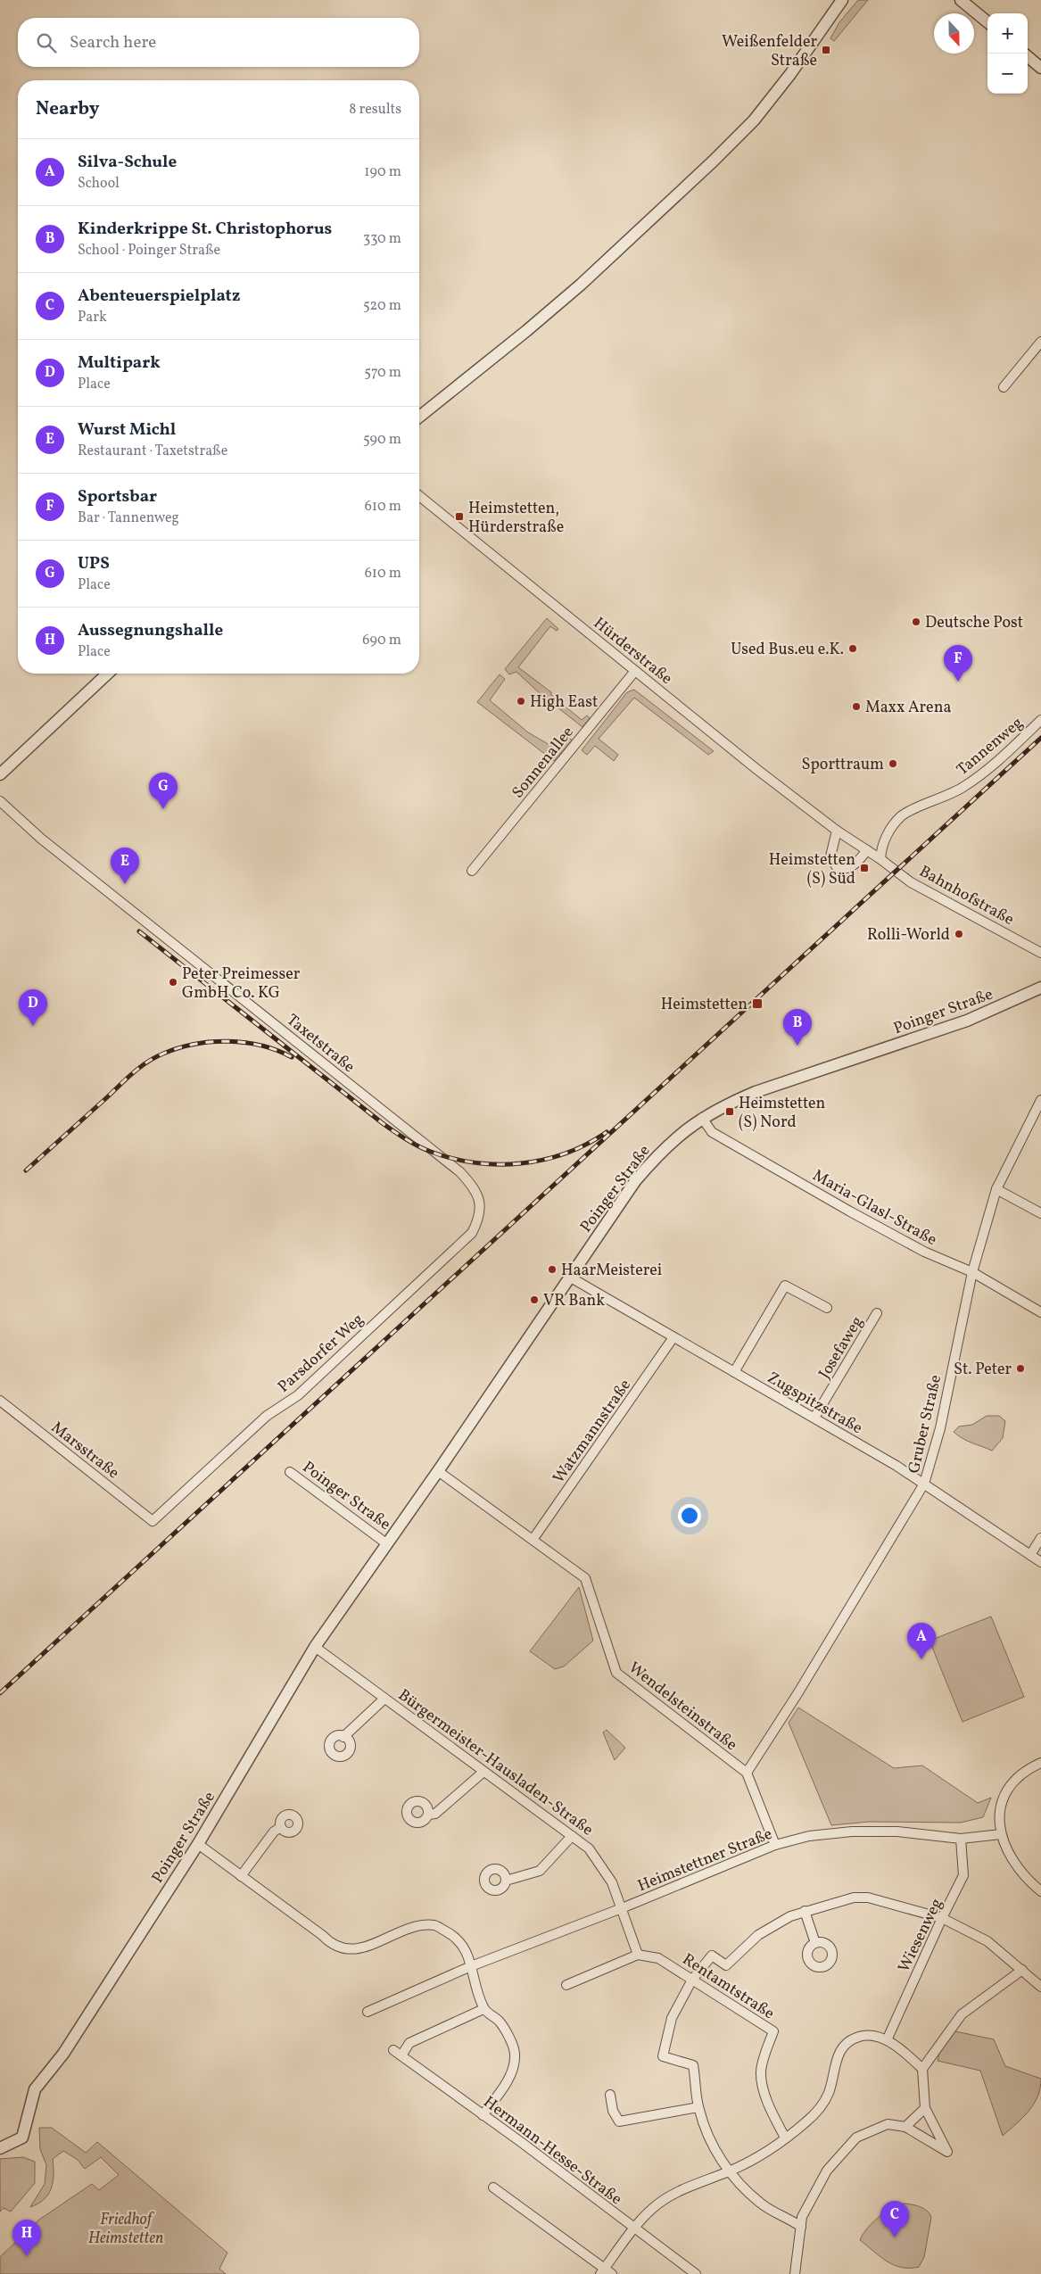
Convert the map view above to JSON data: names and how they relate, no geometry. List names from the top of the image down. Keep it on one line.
{"streets":{"street":["Hürderstraße","Tannenweg","Sonnenallee","Bahnhofstraße","Poinger Straße","Taxetstraße","Maria-Glasl-Straße","Josefaweg","Parsdorfer Weg","Zugspitzstraße","Gruber Straße","Watzmannstraße","Marsstraße","Wendelsteinstraße","Bürgermeister-Hausladen-Straße","Heimstettner Straße","Wiesenweg","Rentamtstraße","Hermann-Hesse-Straße"]},"crossings":[["Hürderstraße","Tannenweg"],["Hürderstraße","Sonnenallee"],["Hürderstraße","Bahnhofstraße"],["Tannenweg","Bahnhofstraße"],["Poinger Straße","Maria-Glasl-Straße"],["Poinger Straße","Zugspitzstraße"],["Poinger Straße","Wendelsteinstraße"],["Poinger Straße","Bürgermeister-Hausladen-Straße"],["Taxetstraße","Parsdorfer Weg"],["Maria-Glasl-Straße","Gruber Straße"],["Josefaweg","Zugspitzstraße"],["Parsdorfer Weg","Marsstraße"],["Zugspitzstraße","Gruber Straße"],["Zugspitzstraße","Watzmannstraße"],["Gruber Straße","Wendelsteinstraße"],["Watzmannstraße","Wendelsteinstraße"],["Bürgermeister-Hausladen-Straße","Heimstettner Straße"],["Bürgermeister-Hausladen-Straße","Rentamtstraße"],["Heimstettner Straße","Wiesenweg"]],"parks":["Friedhof Heimstetten"],"places":{"transit":["Weißenfelder Straße","Heimstetten, Hürderstraße","Heimstetten (S) Süd","Heimstetten","Heimstetten (S) Nord"],"other":["Deutsche Post","Used Bus.eu e.K.","High East","Maxx Arena","Sporttraum","Rolli-World","Peter Preimesser GmbH Co. KG","HaarMeisterei","VR Bank","St. Peter"]},"north":"bottom","page":{"map_buttons":["+","−"],"search":"Search here","heading":["Nearby","8 results"],"list":[{"mark":"A","name":"Silva-Schule","note":"School","value":"190 m"},{"mark":"B","name":"Kinderkrippe St. Christophorus","note":"School · Poinger Straße","value":"330 m"},{"mark":"C","name":"Abenteuerspielplatz","note":"Park","value":"520 m"},{"mark":"D","name":"Multipark","note":"Place","value":"570 m"},{"mark":"E","name":"Wurst Michl","note":"Restaurant · Taxetstraße","value":"590 m"},{"mark":"F","name":"Sportsbar","note":"Bar · Tannenweg","value":"610 m"},{"mark":"G","name":"UPS","note":"Place","value":"610 m"},{"mark":"H","name":"Aussegnungshalle","note":"Place","value":"690 m"}],"pins":["F","G","E","D","B","A","C","H"]}}
